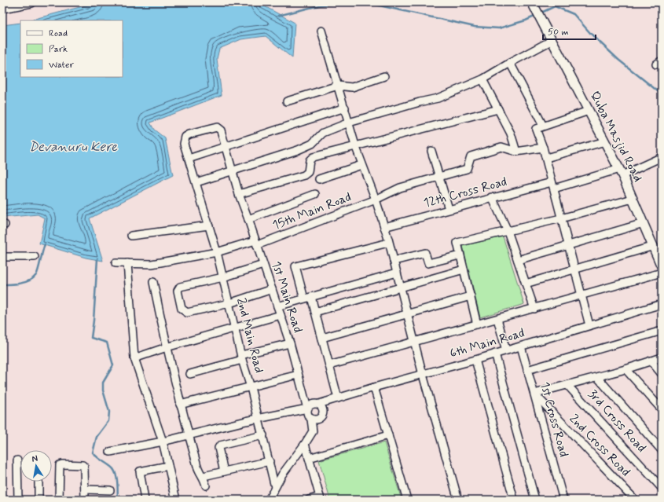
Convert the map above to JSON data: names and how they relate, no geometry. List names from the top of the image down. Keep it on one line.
{"streets":{"street":["Quba Masjid Road","12th Cross Road","15th Main Road","1st Main Road","2nd Main Road","6th Main Road","1st Cross Road","3rd Cross Road","2nd Cross Road"]},"crossings":[["Quba Masjid Road","12th Cross Road"],["15th Main Road","1st Main Road"],["15th Main Road","2nd Main Road"],["1st Main Road","2nd Main Road"],["1st Main Road","6th Main Road"],["6th Main Road","1st Cross Road"],["1st Cross Road","2nd Cross Road"]],"water":["Devanuru Kere"],"legend":["Road","Park","Water"],"scale_bar":"50 m","north":"top"}
